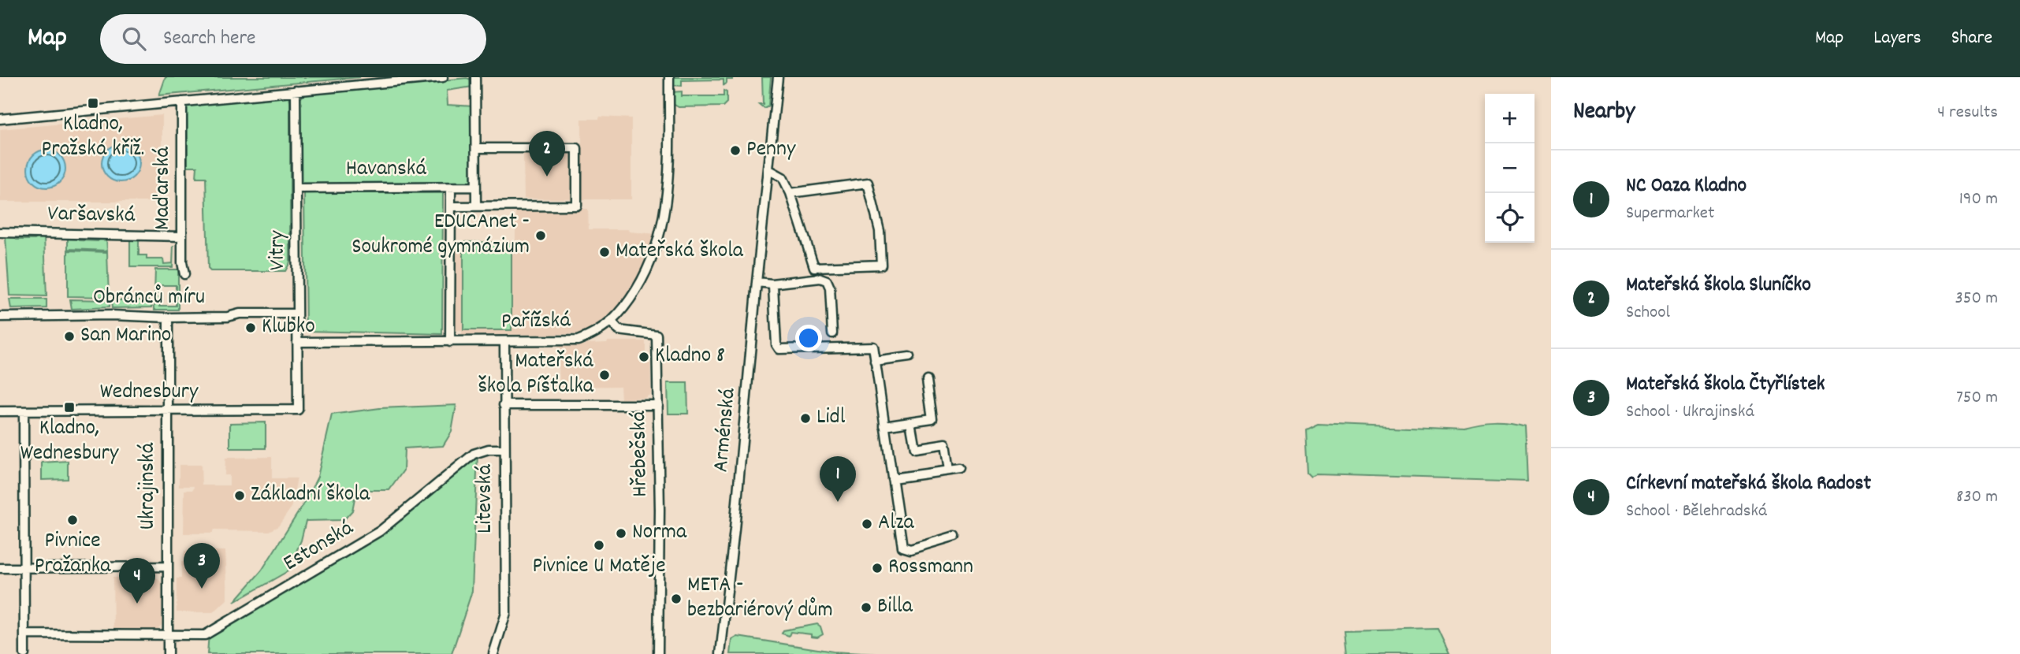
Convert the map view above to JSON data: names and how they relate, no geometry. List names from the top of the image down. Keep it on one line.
{"streets":{"street":["Havanská","Maďarská","Varšavská","Vitry","Obránců míru","Pařížská","Wednesbury","Arménská","Hřebečská","Ukrajinská","Litevská","Estonská"]},"crossings":[["Havanská","Vitry"],["Maďarská","Varšavská"],["Vitry","Obránců míru"],["Vitry","Pařížská"],["Vitry","Wednesbury"],["Obránců míru","Ukrajinská"],["Pařížská","Hřebečská"],["Pařížská","Litevská"],["Wednesbury","Ukrajinská"],["Ukrajinská","Estonská"],["Litevská","Estonská"]],"places":{"transit":["Kladno, Pražská křiž.","Kladno, Wednesbury"],"other":["Penny","EDUCAnet - Soukromé gymnázium","Mateřská škola","Klubko","San Marino","Kladno 8","Mateřská škola Píšťalka","Lidl","Základní škola","Pivnice Pražanka","Alza","Norma","Pivnice U Matěje","Rossmann","META - bezbariérový dům","Billa"]},"page":{"header":"Map","search":"Search here","nav":["Map","Layers","Share"],"heading":["Nearby","4 results"],"map_buttons":["+","−"],"pins":["2","1","3","4"],"list":[{"mark":"1","name":"NC Oaza Kladno","note":"Supermarket","value":"190 m"},{"mark":"2","name":"Mateřská škola Sluníčko","note":"School","value":"350 m"},{"mark":"3","name":"Mateřská škola Čtyřlístek","note":"School · Ukrajinská","value":"750 m"},{"mark":"4","name":"Církevní mateřská škola Radost","note":"School · Bělehradská","value":"830 m"}]}}
